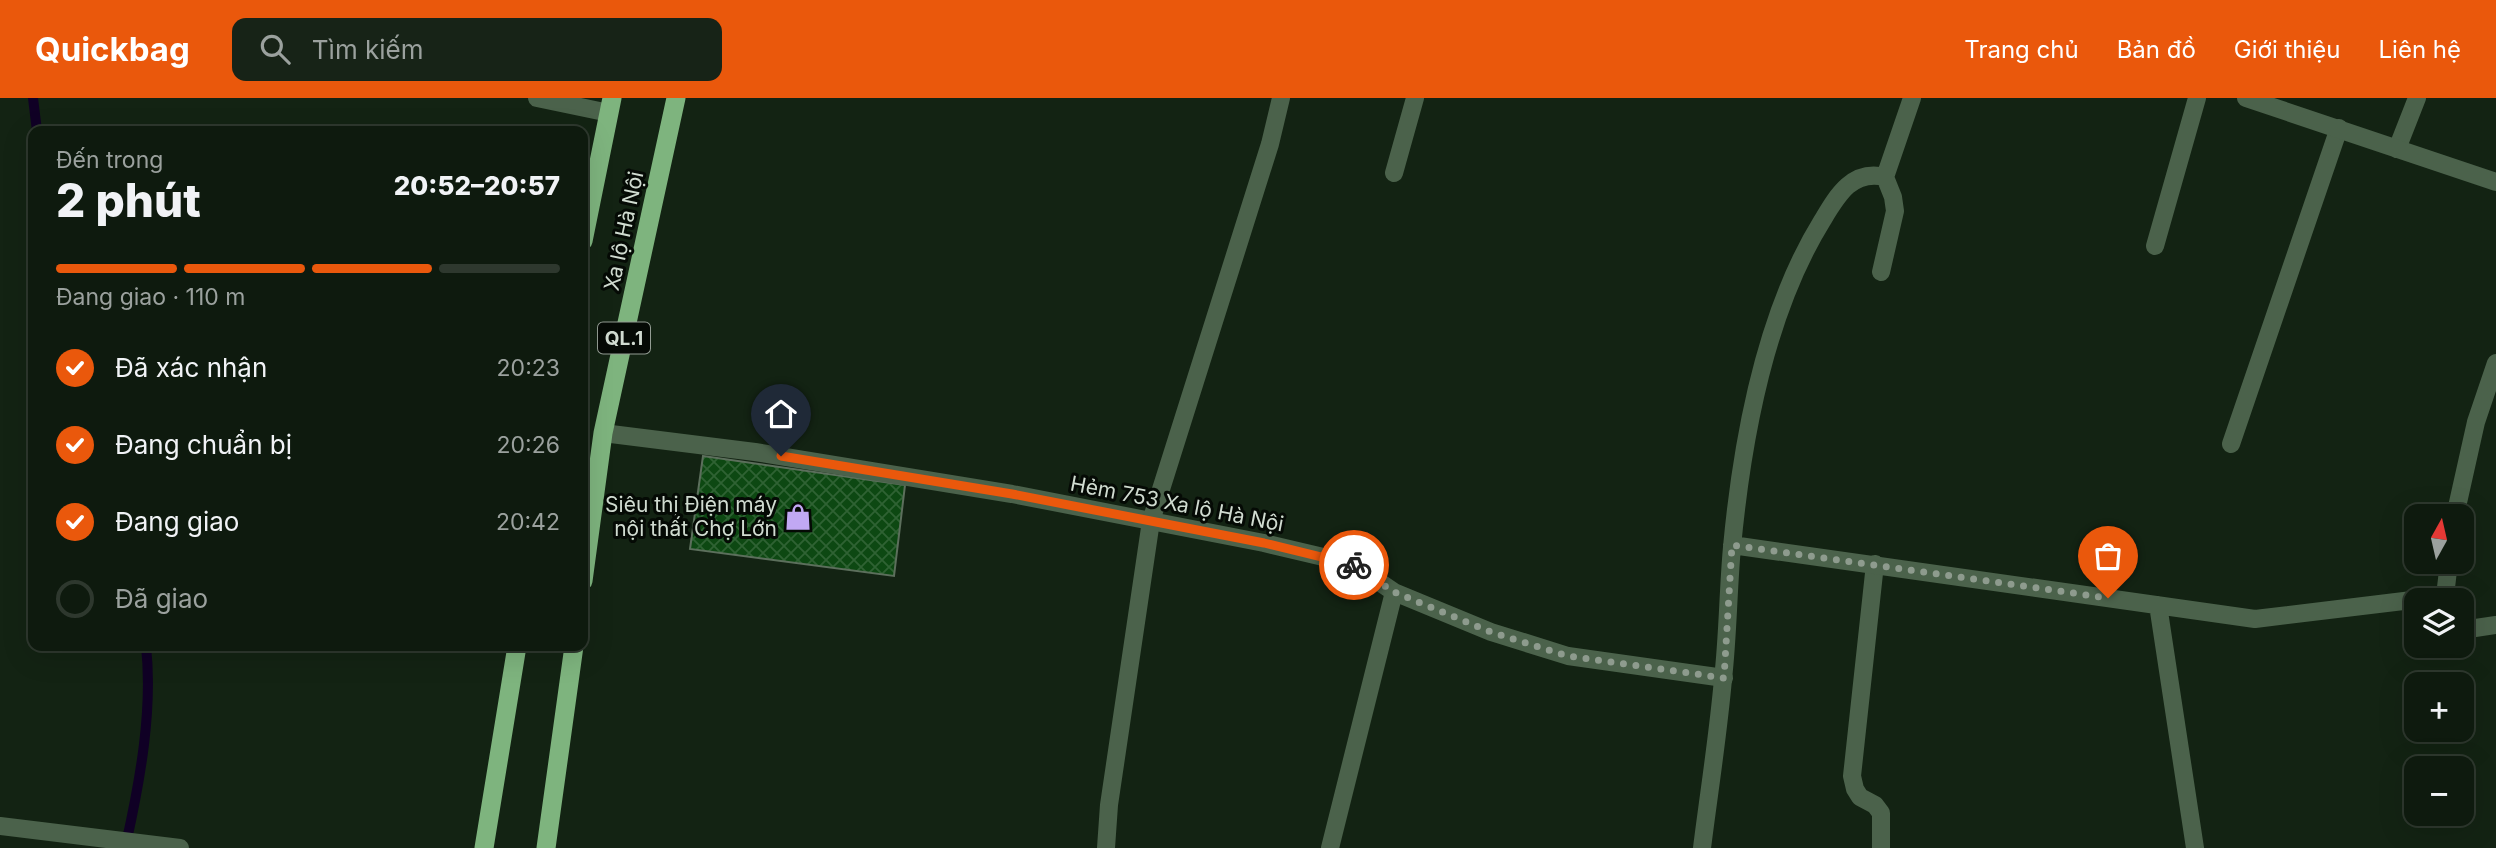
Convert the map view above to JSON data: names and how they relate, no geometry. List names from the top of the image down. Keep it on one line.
{"streets":{"highway":["Xa lộ Hà Nội","QL.1"],"street":["Hẻm 753 Xa lộ Hà Nội"]},"crossings":[["Xa lộ Hà Nội","Hẻm 753 Xa lộ Hà Nội"]],"places":{"shop":["Siêu thị Điện máy nội thất Chợ Lớn"]},"north":"top","page":{"header":"Quickbag","search":"Tìm kiếm","nav":["Trang chủ","Bản đồ","Giới thiệu","Liên hệ"],"heading":["2 phút","Đến trong","20:52–20:57"],"bar":"Đang giao · 110 m","list":[["Đã xác nhận","20:23"],["Đang chuẩn bị","20:26"],["Đang giao","20:42"],"Đã giao"],"map_buttons":["+","−"]}}
